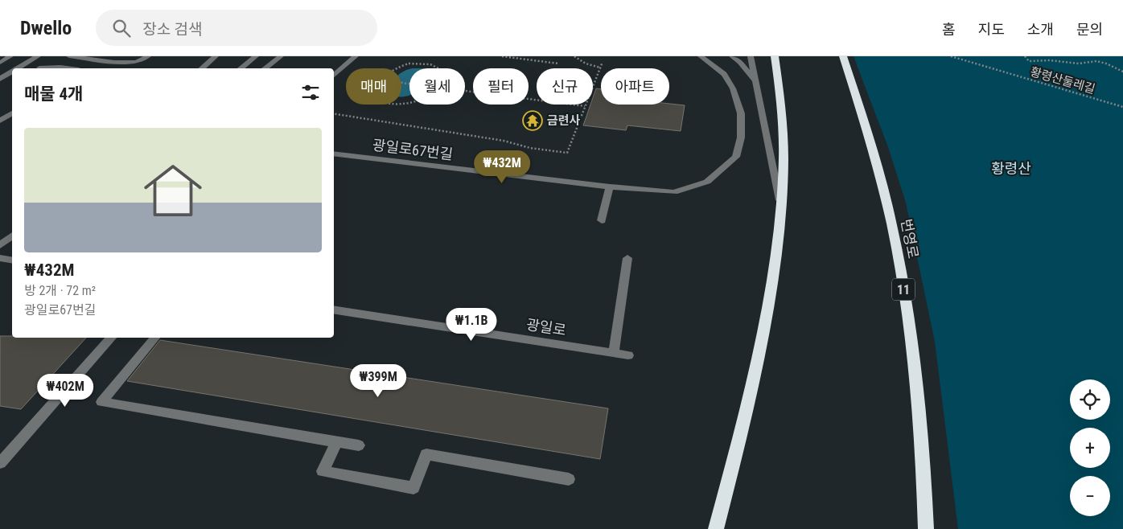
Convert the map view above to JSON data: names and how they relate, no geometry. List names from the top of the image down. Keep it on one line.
{"streets":{"highway":["번영로","11"],"street":["광일로67번길","광일로"],"path":["황령산둘레길"]},"parks":["황령산"],"places":{"temple":["금련사"]},"page":{"header":"Dwello","search":"장소 검색","nav":["홈","지도","소개","문의"],"chip":["매매","월세","필터","신규","아파트"],"heading":"매물 4개","list":[{"name":"₩432M","note":"방 2개 · 72 m² · 광일로67번길"}],"price":["₩432M","₩1.1B","₩399M","₩402M"],"map_buttons":["+","−"]}}
